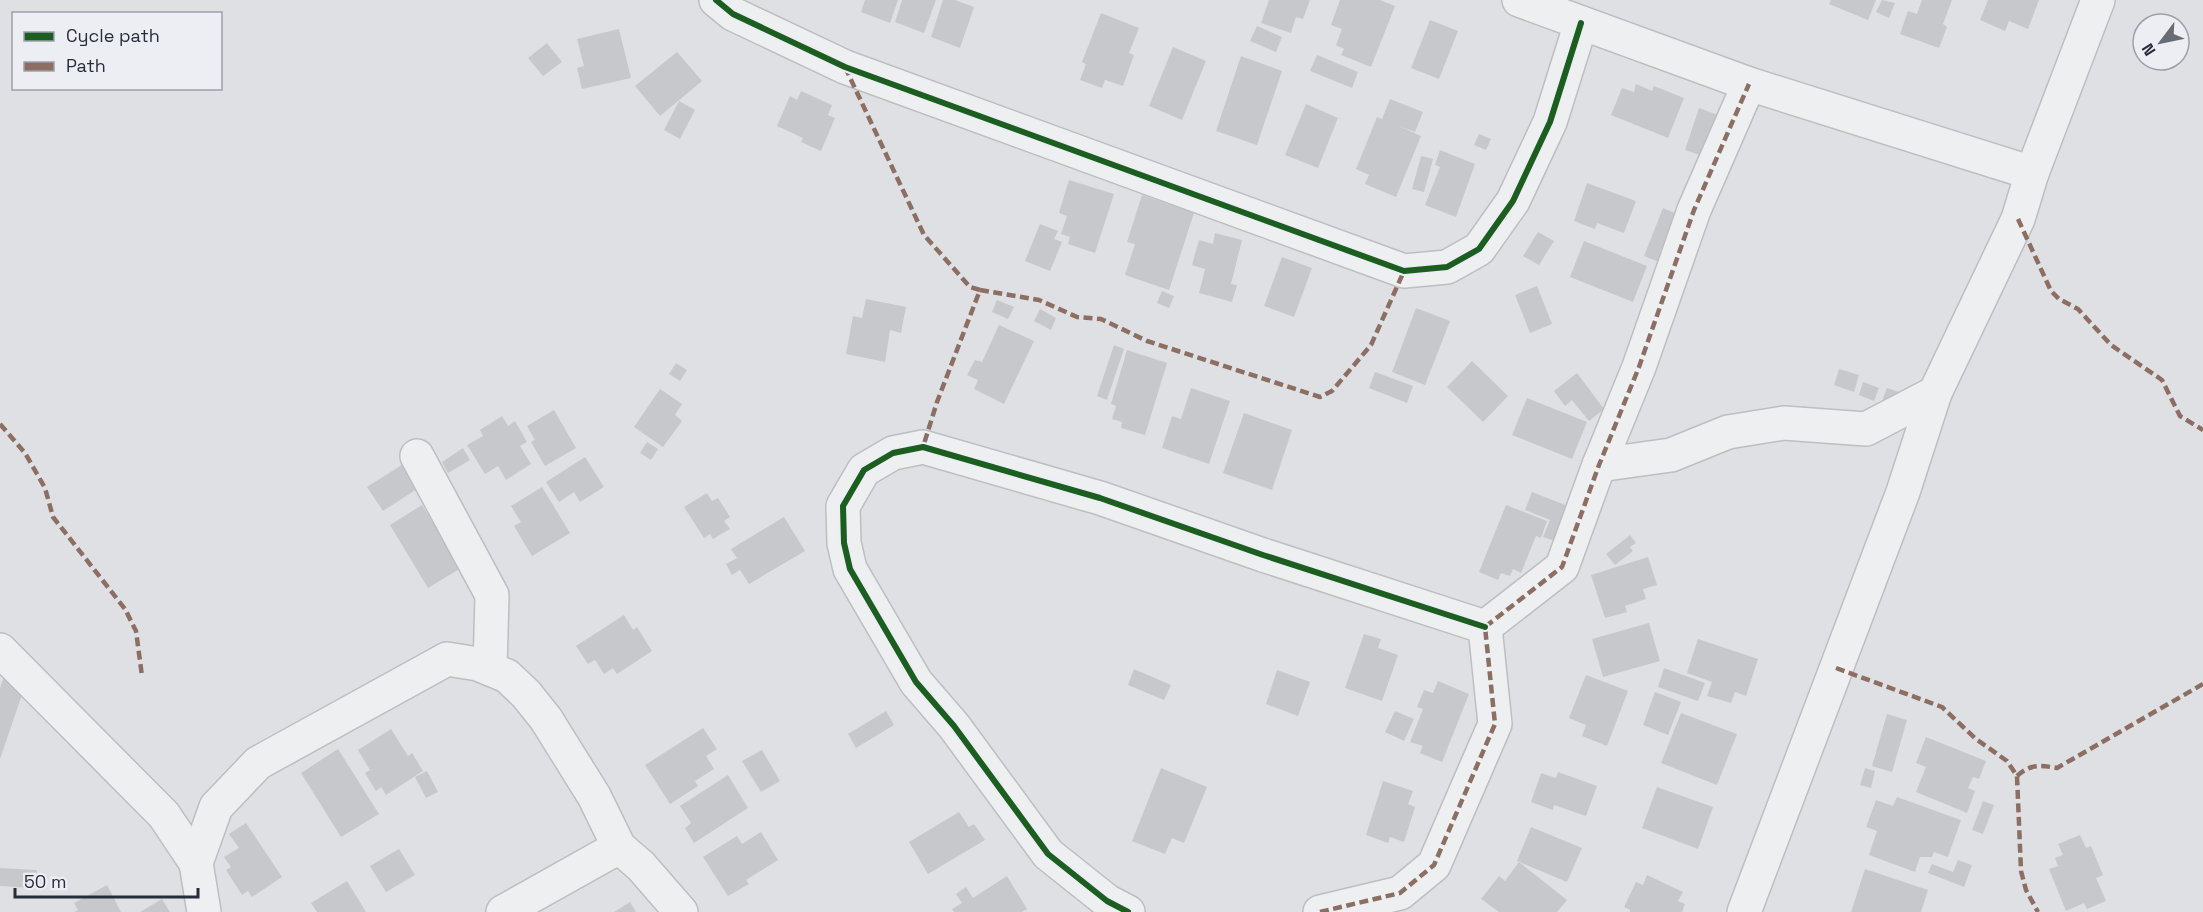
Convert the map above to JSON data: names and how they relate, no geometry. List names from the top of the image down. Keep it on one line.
{"legend":["Cycle path","Path"],"scale_bar":"50 m","north":"bottom left"}
